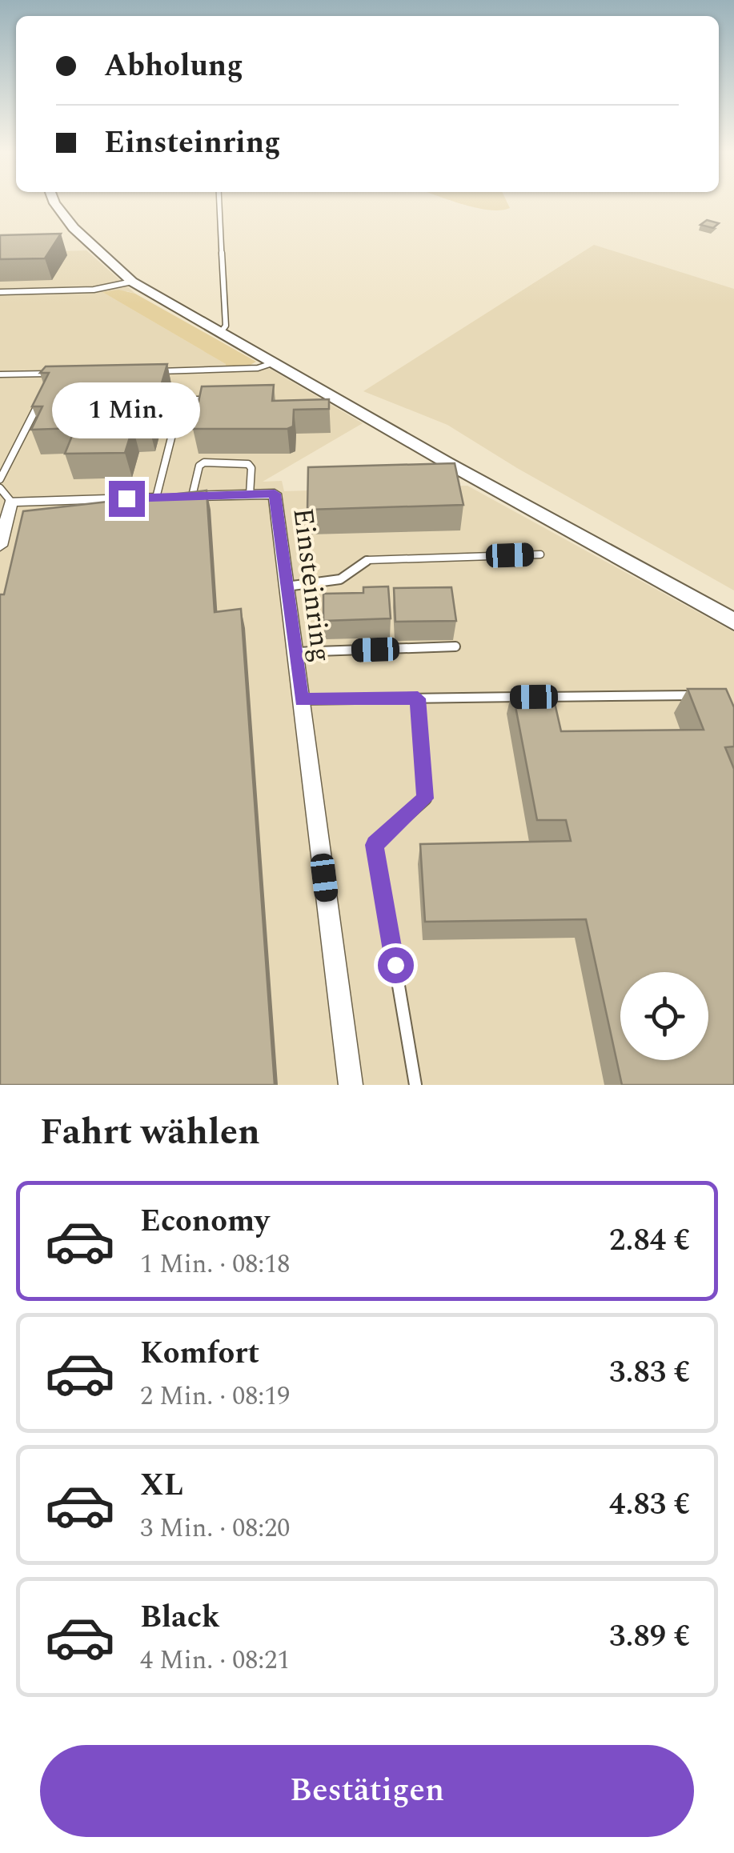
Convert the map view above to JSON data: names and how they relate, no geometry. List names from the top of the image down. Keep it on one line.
{"streets":{"street":["Einsteinring"]},"page":{"banner":["Abholung","Einsteinring"],"bubble":"1 Min.","heading":"Fahrt wählen","list":[{"name":"Economy","note":"1 Min. · 08:18","value":"2.84 €"},{"name":"Komfort","note":"2 Min. · 08:19","value":"3.83 €"},{"name":"XL","note":"3 Min. · 08:20","value":"4.83 €"},{"name":"Black","note":"4 Min. · 08:21","value":"3.89 €"}],"buttons":"Bestätigen"}}
